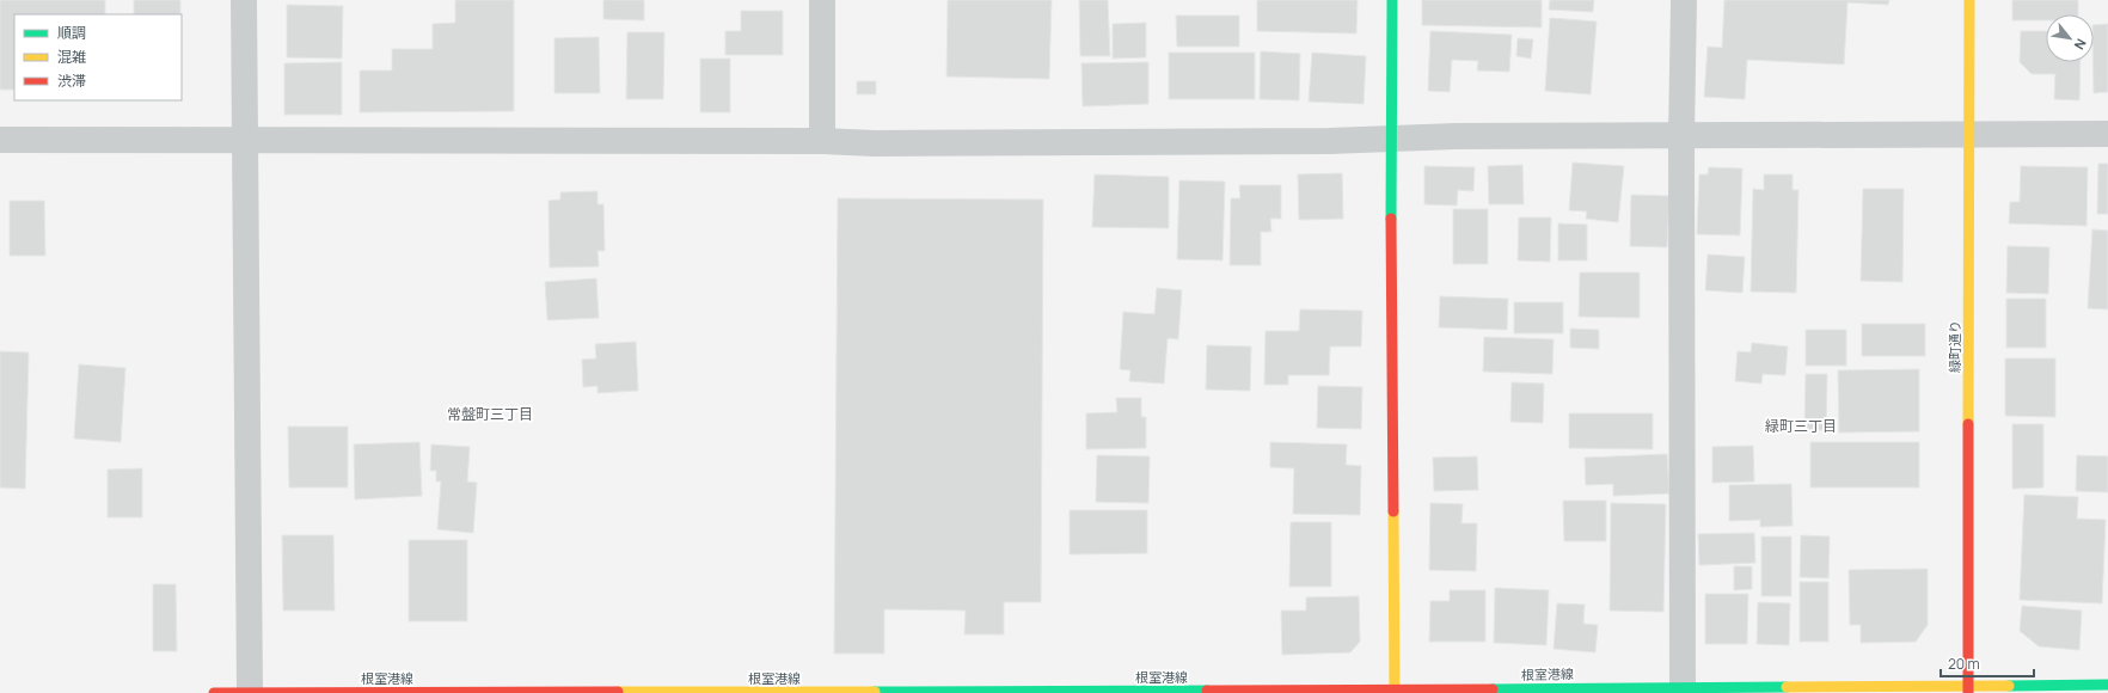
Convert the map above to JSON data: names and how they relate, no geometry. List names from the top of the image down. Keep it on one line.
{"streets":{"main road":["緑町通り","根室港線"]},"crossings":[["緑町通り","根室港線"]],"districts":["常盤町三丁目","緑町三丁目"],"legend":["順調","混雑","渋滞"],"scale_bar":"20 m","north":"bottom right"}
